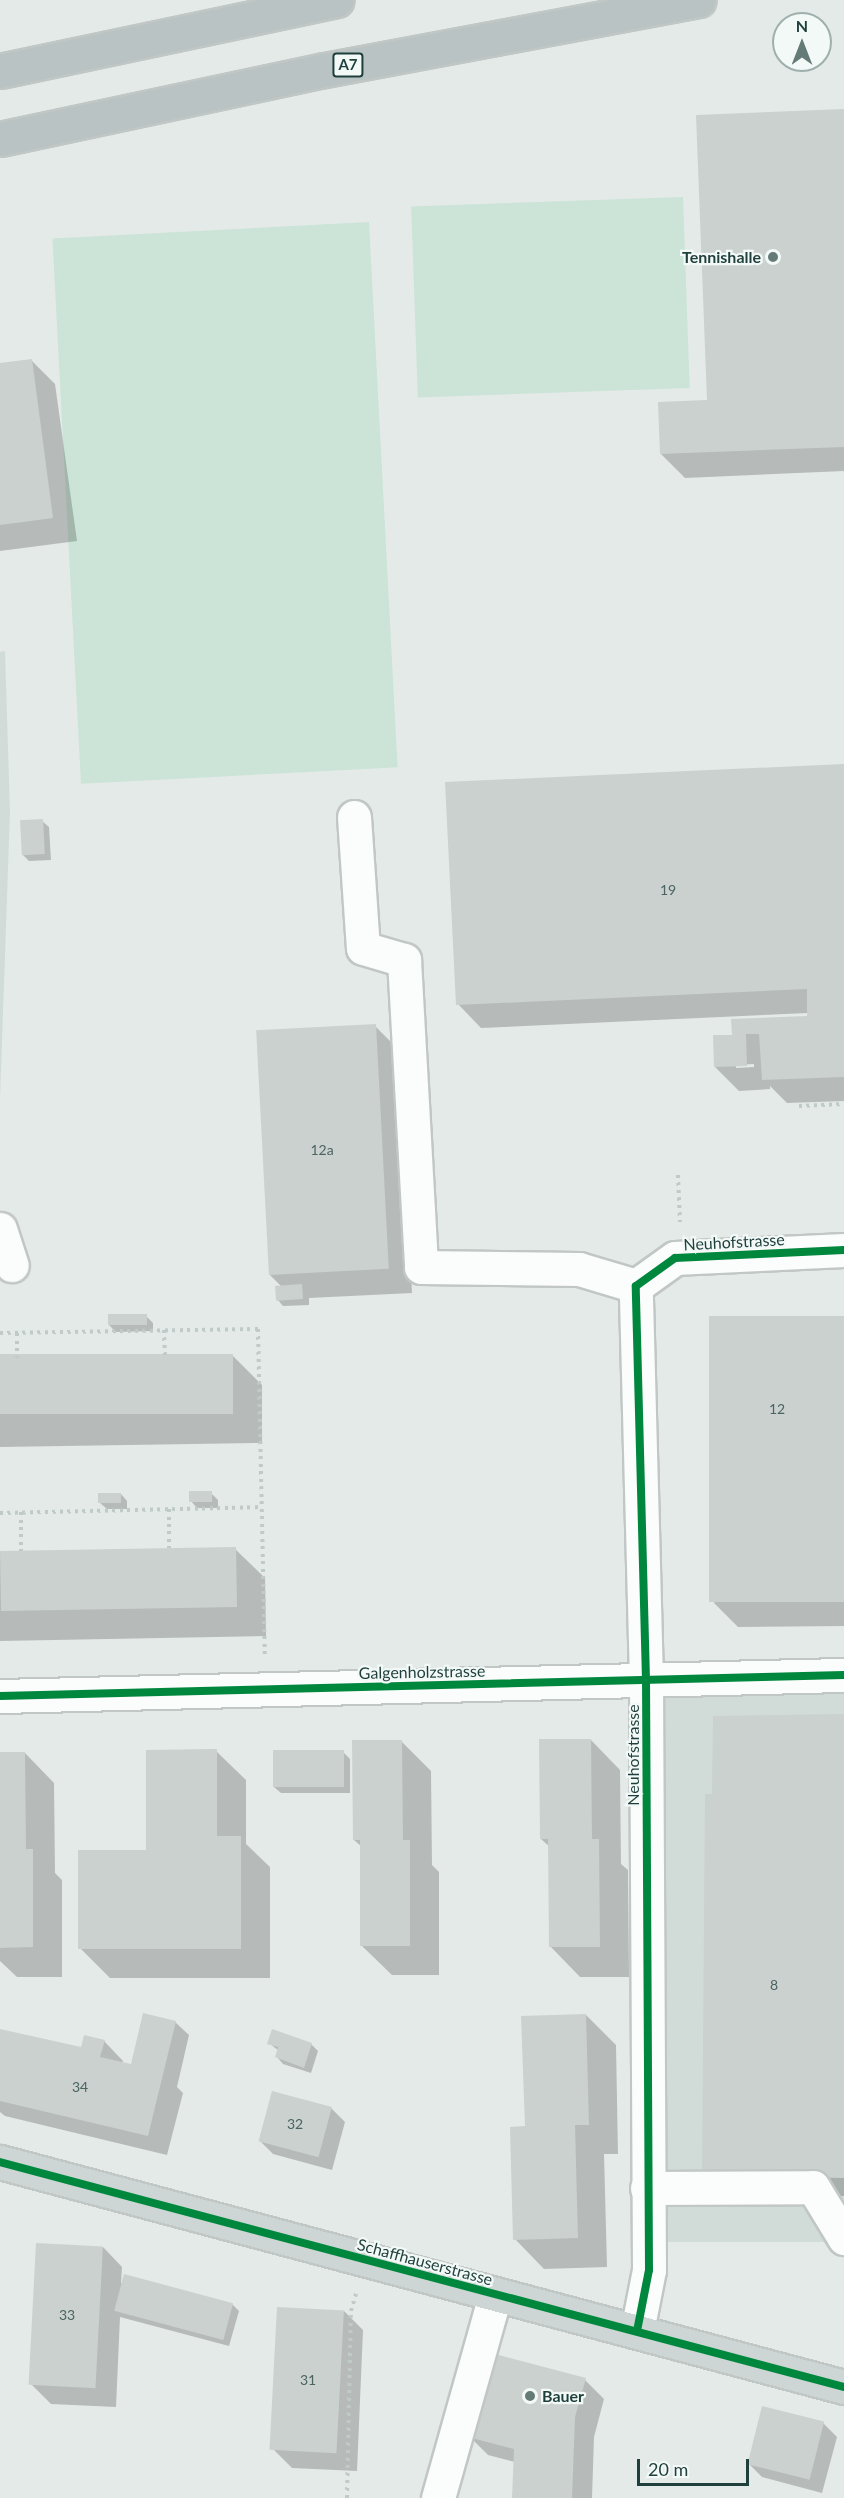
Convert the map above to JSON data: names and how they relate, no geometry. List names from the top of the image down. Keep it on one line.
{"streets":{"highway":["A7"],"main road":["Schaffhauserstrasse"],"street":["Neuhofstrasse","Galgenholzstrasse"]},"crossings":[["Neuhofstrasse","Galgenholzstrasse"],["Neuhofstrasse","Schaffhauserstrasse"]],"places":["Tennishalle","Bauer"],"house_numbers":["19","12a","12","8","34","32","33","31"],"scale_bar":"20 m","north":"top"}
